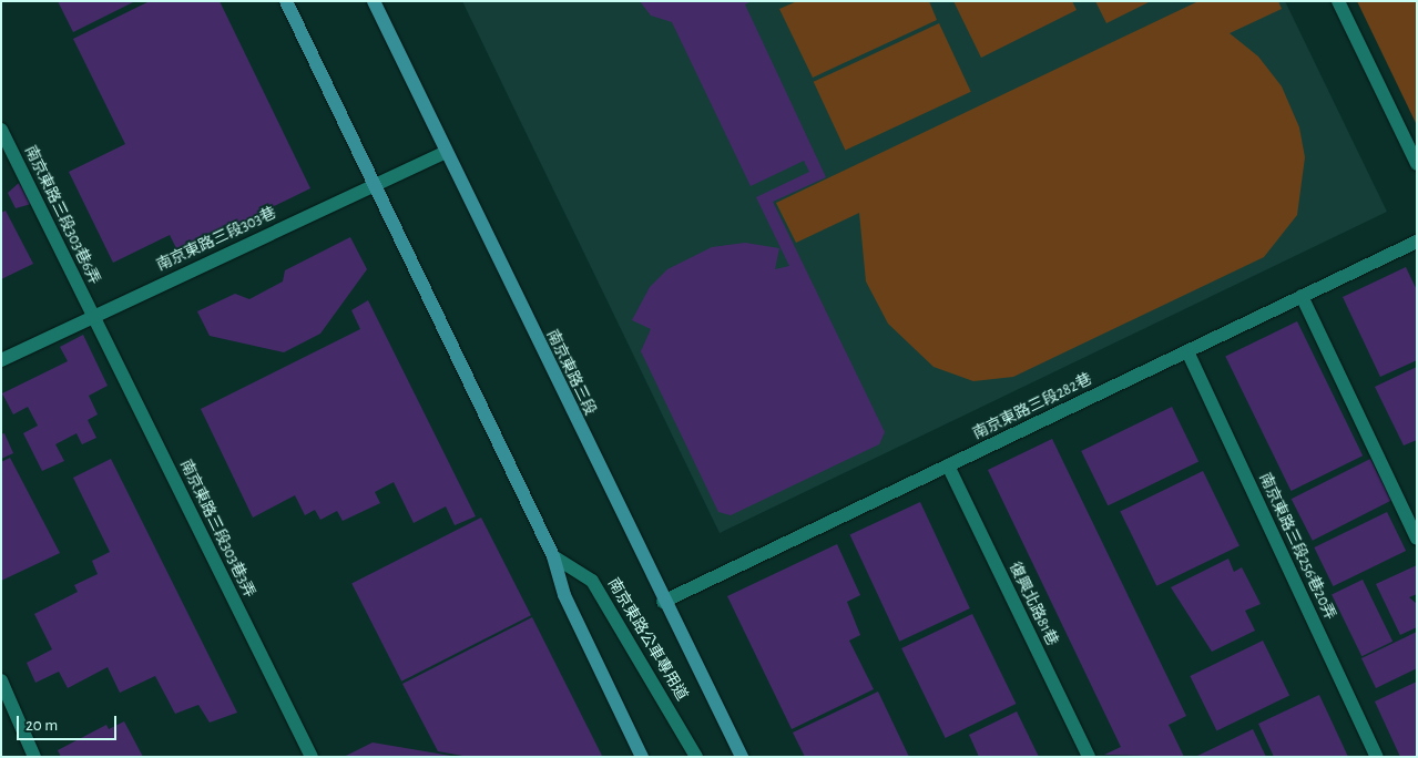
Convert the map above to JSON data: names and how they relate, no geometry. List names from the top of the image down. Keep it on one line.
{"streets":{"main road":["南京東路三段"],"street":["南京東路三段303巷6弄","南京東路三段303巷","南京東路三段282巷","南京東路三段303巷3弄","南京東路三段256巷20弄","復興北路81巷","南京東路公車專用道"]},"crossings":[["南京東路三段303巷6弄","南京東路三段303巷"],["南京東路三段303巷6弄","南京東路三段303巷3弄"],["南京東路三段303巷","南京東路三段"],["南京東路三段303巷","南京東路三段303巷3弄"],["南京東路三段","南京東路三段282巷"],["南京東路三段282巷","南京東路三段256巷20弄"],["南京東路三段282巷","復興北路81巷"]],"scale_bar":"20 m"}
